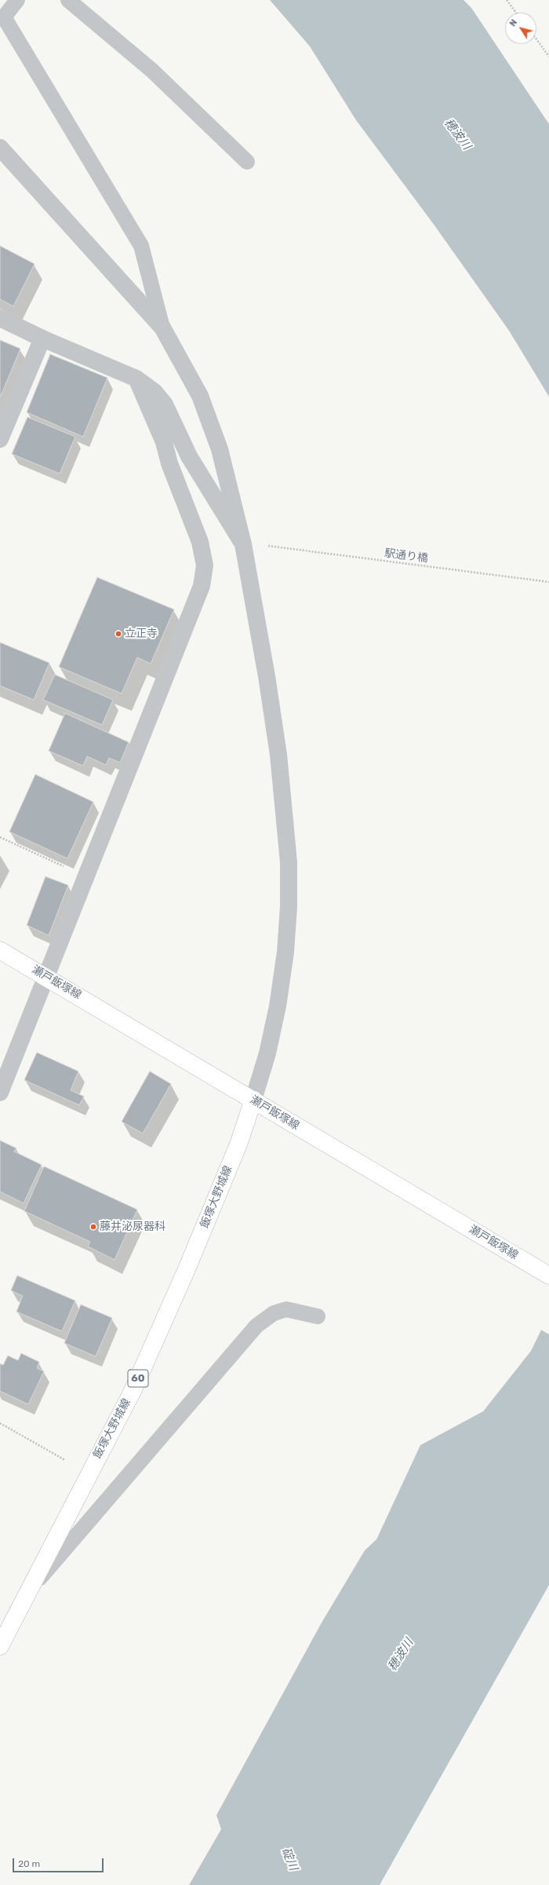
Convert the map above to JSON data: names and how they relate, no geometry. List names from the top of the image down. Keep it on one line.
{"streets":{"main road":["瀬戸飯塚線","飯塚大野城線","60"],"path":["駅通り橋"]},"crossings":[["瀬戸飯塚線","飯塚大野城線"]],"water":["穂波川","碇川"],"places":["立正寺","藤井泌尿器科"],"scale_bar":"20 m","north":"top left"}
